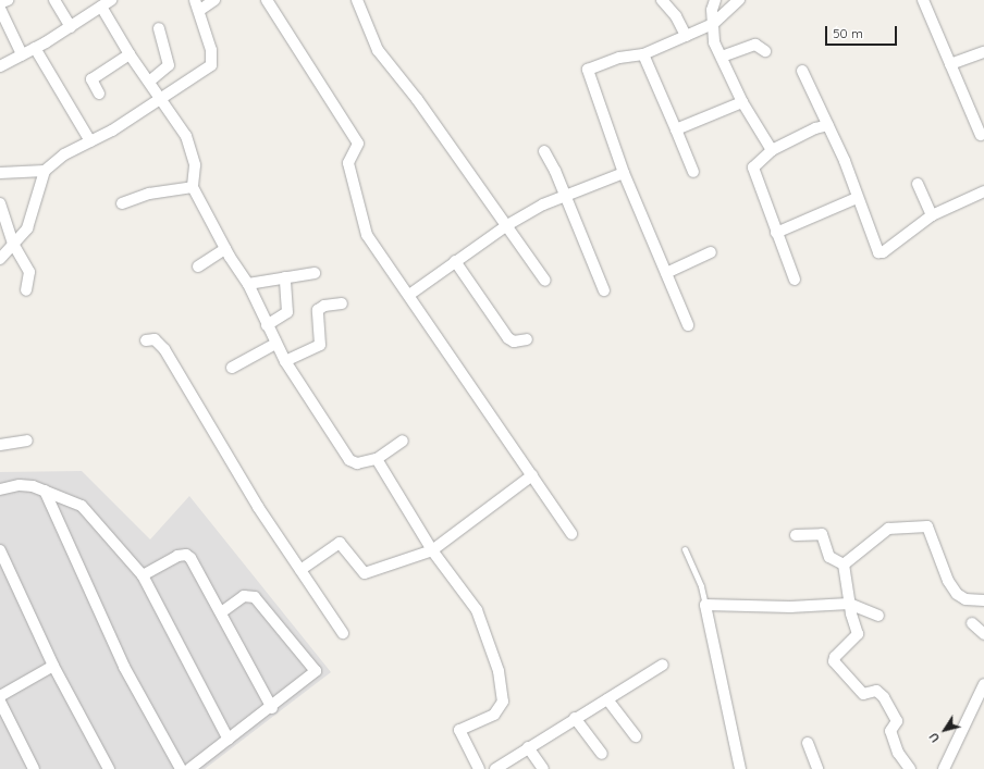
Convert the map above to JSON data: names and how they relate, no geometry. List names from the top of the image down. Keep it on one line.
{"scale_bar":"50 m","north":"bottom left"}
